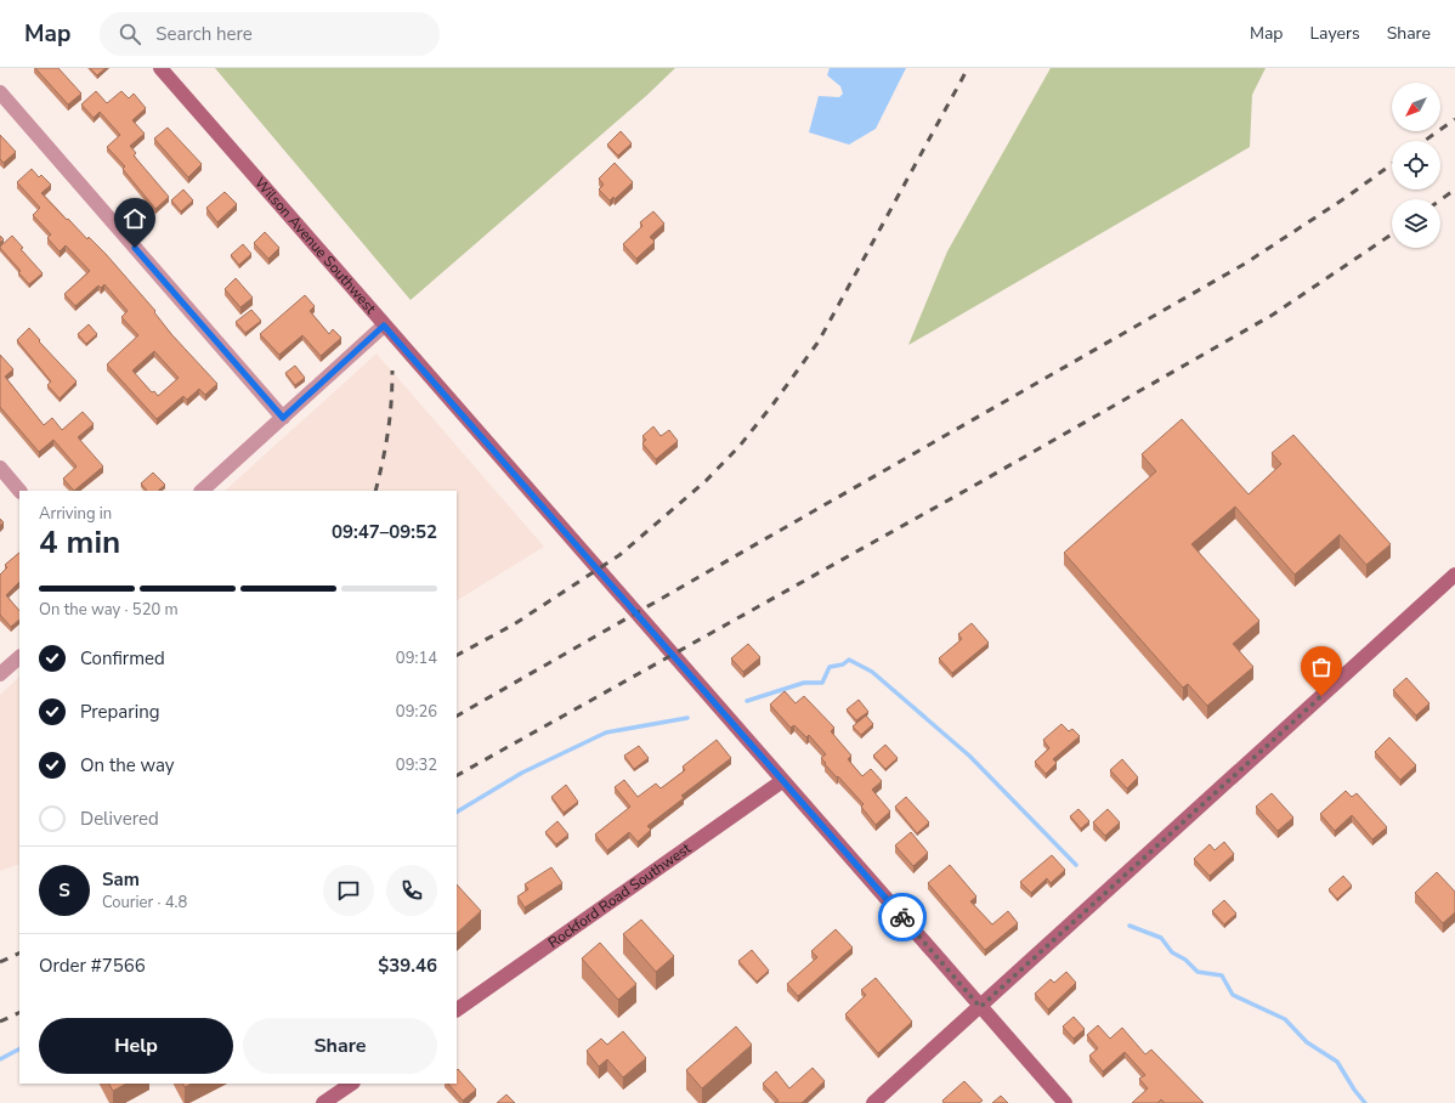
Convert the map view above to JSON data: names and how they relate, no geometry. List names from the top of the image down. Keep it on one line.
{"streets":{"main road":["Wilson Avenue Southwest","Rockford Road Southwest"]},"crossings":[["Wilson Avenue Southwest","Rockford Road Southwest"]],"north":"bottom left","page":{"header":"Map","search":"Search here","nav":["Map","Layers","Share"],"heading":["4 min","Arriving in","09:47–09:52"],"panel":["Sam","Courier · 4.8","Order #7566","$39.46"],"bar":"On the way · 520 m","list":[["Confirmed","09:14"],["Preparing","09:26"],["On the way","09:32"],"Delivered"],"round":"S","buttons":["Help","Share"]}}
